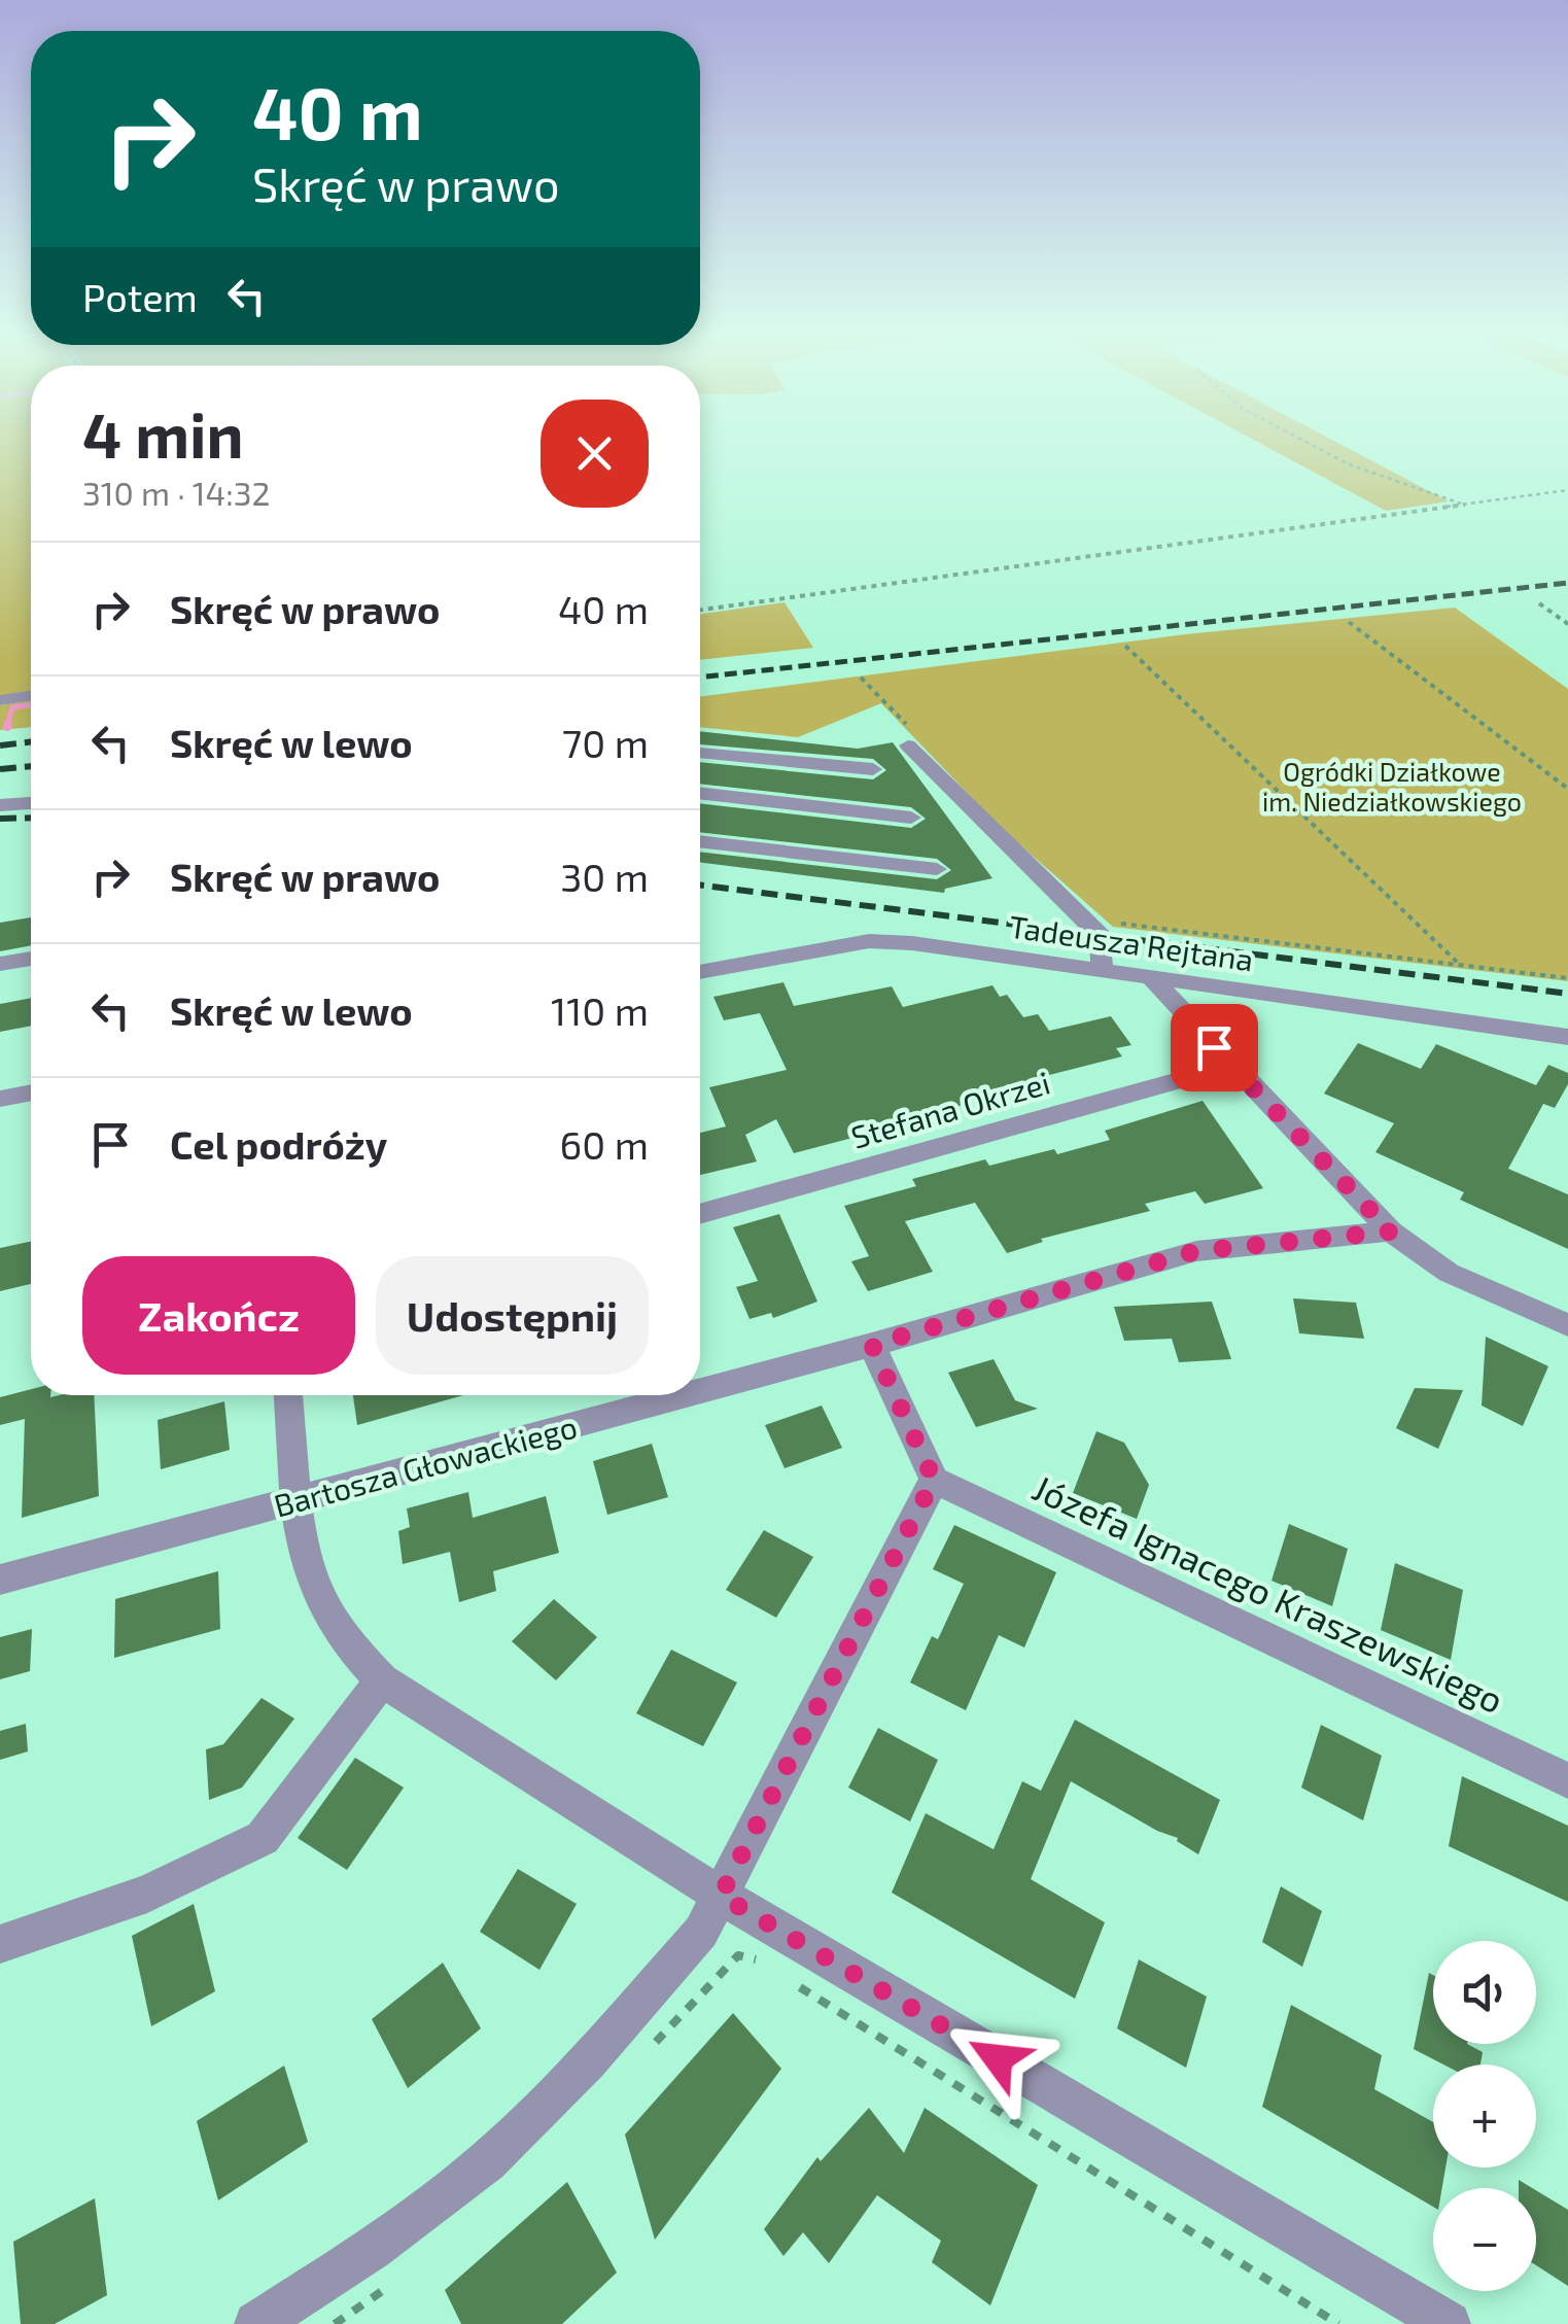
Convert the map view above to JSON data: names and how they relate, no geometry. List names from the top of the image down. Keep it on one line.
{"streets":{"street":["Tadeusza Rejtana","Stefana Okrzei","Bartosza Głowackiego","Józefa Ignacego Kraszewskiego"]},"parks":["Ogródki Działkowe im. Niedziałkowskiego"],"page":{"turn":["40 m","Skręć w prawo"],"then":"Potem","heading":["4 min","310 m · 14:32"],"list":[{"name":"Skręć w prawo","value":"40 m"},{"name":"Skręć w lewo","value":"70 m"},{"name":"Skręć w prawo","value":"30 m"},{"name":"Skręć w lewo","value":"110 m"},{"name":"Cel podróży","value":"60 m"}],"buttons":["Zakończ","Udostępnij"],"map_buttons":["+","−"]}}
